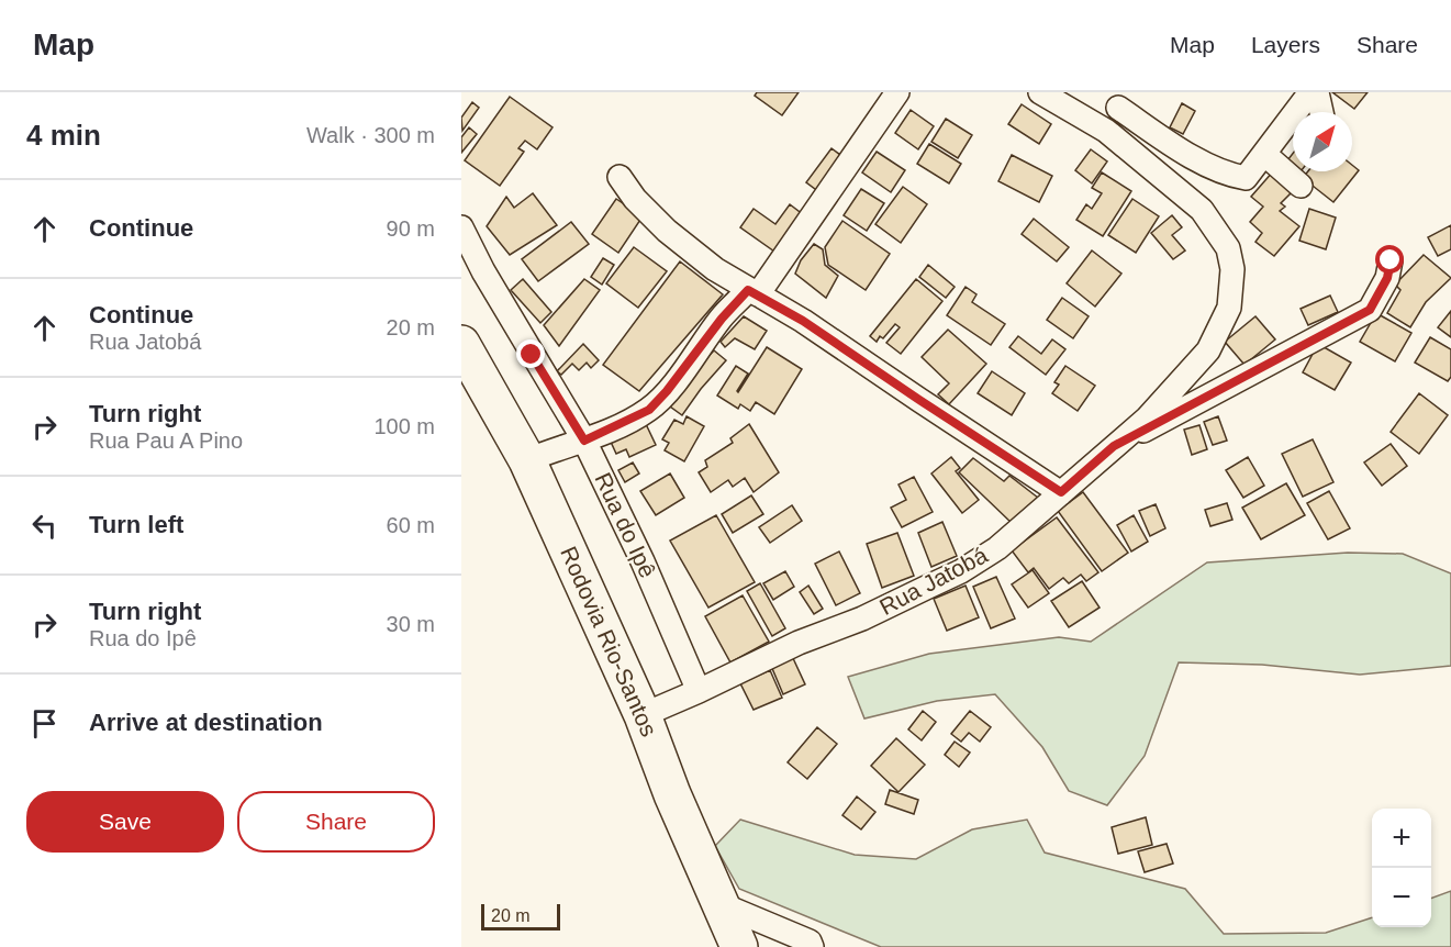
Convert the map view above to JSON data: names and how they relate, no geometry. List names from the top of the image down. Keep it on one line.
{"streets":{"highway":["Rodovia Rio-Santos"],"street":["Rua do Ipê","Rua Jatobá"]},"crossings":[["Rua do Ipê","Rua Jatobá"],["Rua Jatobá","Rodovia Rio-Santos"]],"scale_bar":"20 m","north":"top right","page":{"header":"Map","nav":["Map","Layers","Share"],"heading":["4 min","Walk · 300 m"],"list":[["Continue","90 m"],["Continue","Rua Jatobá","20 m"],["Turn right","Rua Pau A Pino","100 m"],["Turn left","60 m"],["Turn right","Rua do Ipê","30 m"],"Arrive at destination"],"buttons":["Save","Share"],"map_buttons":["+","−"],"scale":"20 m"}}
